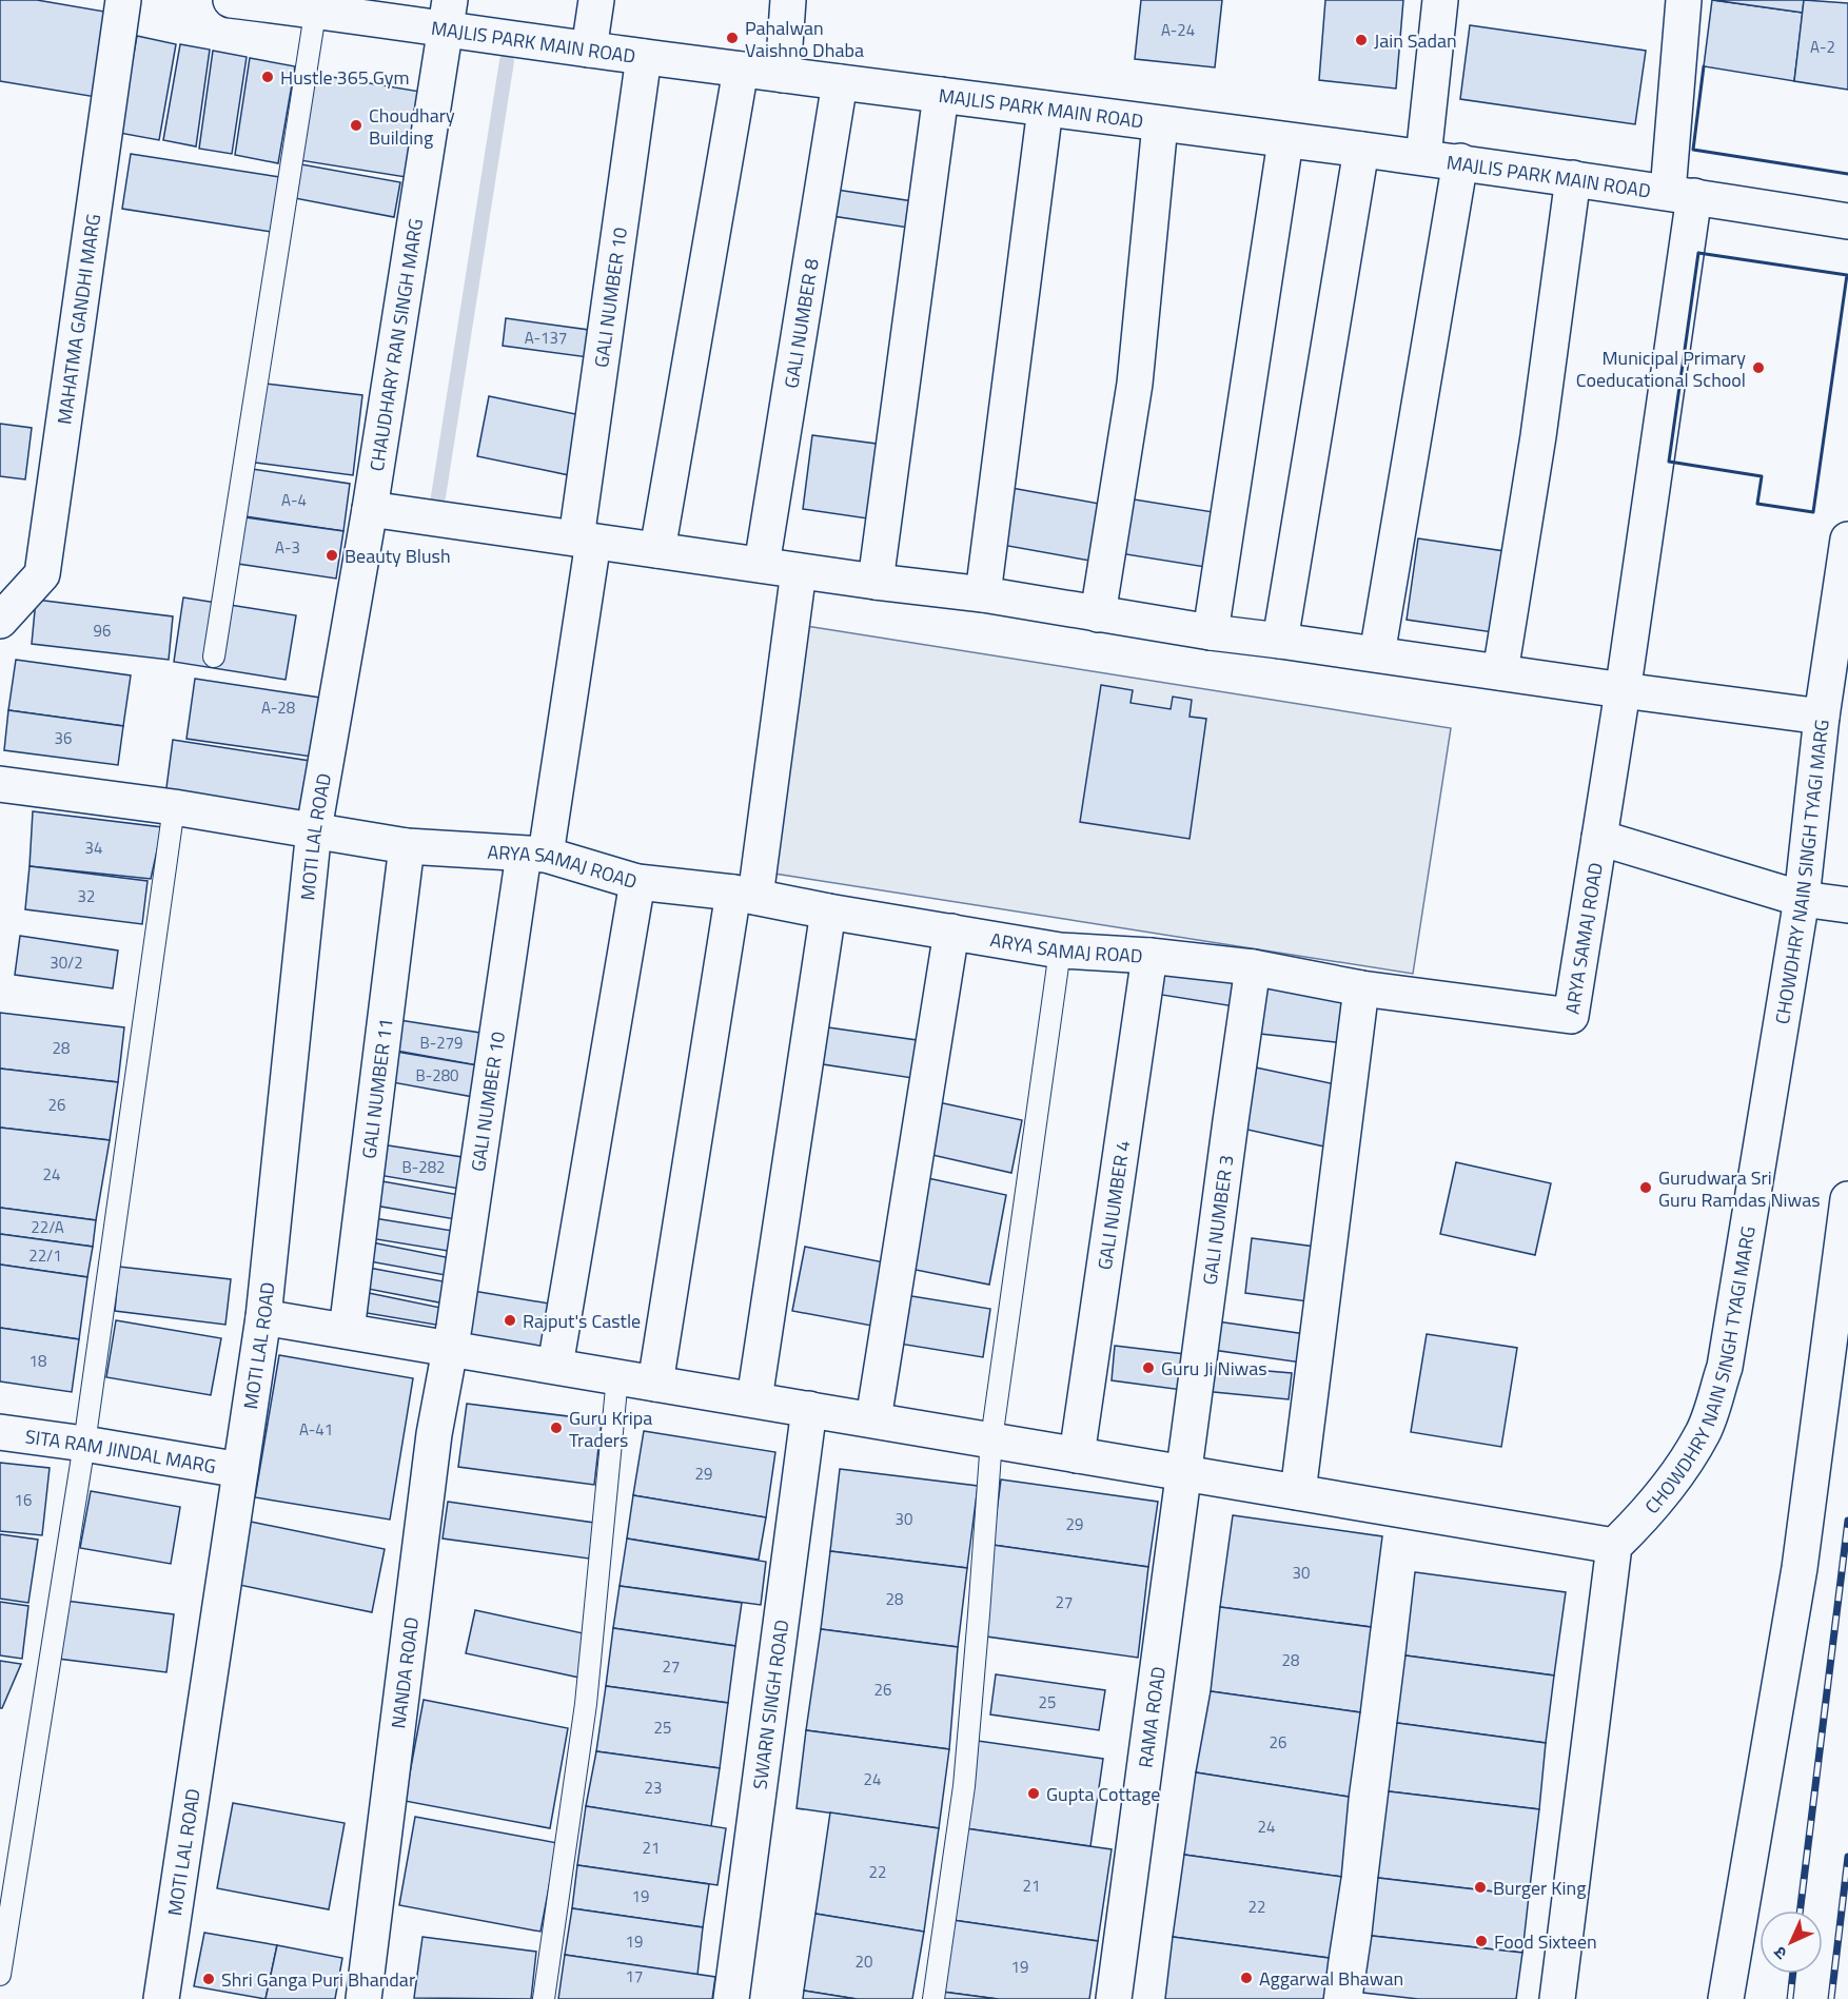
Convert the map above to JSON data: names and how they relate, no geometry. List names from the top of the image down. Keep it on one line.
{"streets":{"street":["MAJLIS PARK MAIN ROAD","GALI NUMBER 10","MAHATMA GANDHI MARG","GALI NUMBER 8","CHAUDHARY RAN SINGH MARG","MOTI LAL ROAD","ARYA SAMAJ ROAD","CHOWDHRY NAIN SINGH TYAGI MARG","GALI NUMBER 11","GALI NUMBER 4","GALI NUMBER 3","SITA RAM JINDAL MARG","NANDA ROAD","SWARN SINGH ROAD","RAMA ROAD"]},"crossings":[["MAJLIS PARK MAIN ROAD","GALI NUMBER 10"],["MAJLIS PARK MAIN ROAD","GALI NUMBER 8"],["MAJLIS PARK MAIN ROAD","CHAUDHARY RAN SINGH MARG"],["MAJLIS PARK MAIN ROAD","ARYA SAMAJ ROAD"],["GALI NUMBER 10","ARYA SAMAJ ROAD"],["GALI NUMBER 10","NANDA ROAD"],["CHAUDHARY RAN SINGH MARG","MOTI LAL ROAD"],["MOTI LAL ROAD","ARYA SAMAJ ROAD"],["MOTI LAL ROAD","SITA RAM JINDAL MARG"],["ARYA SAMAJ ROAD","GALI NUMBER 11"],["ARYA SAMAJ ROAD","GALI NUMBER 4"],["ARYA SAMAJ ROAD","GALI NUMBER 3"],["GALI NUMBER 3","RAMA ROAD"]],"places":["Pahalwan Vaishno Dhaba","Jain Sadan","Hustle 365 Gym","Choudhary Building","Municipal Primary Coeducational School","Beauty Blush","Gurudwara Sri Guru Ramdas Niwas","Rajput's Castle","Guru Ji Niwas","Guru Kripa Traders","Gupta Cottage","Burger King","Food Sixteen","Aggarwal Bhawan","Shri Ganga Puri Bhandar"],"house_numbers":["A-24","A-2","A-137","A-4","A-3","96","A-28","36","34","32","30/2","B-279","28","B-280","26","B-282","24","22/A","22/1","18","A-41","29","16","30","29","30","28","27","28","27","26","25","25","26","24","23","24","21","22","21","19","22","19","20","19","17"],"north":"bottom left"}
